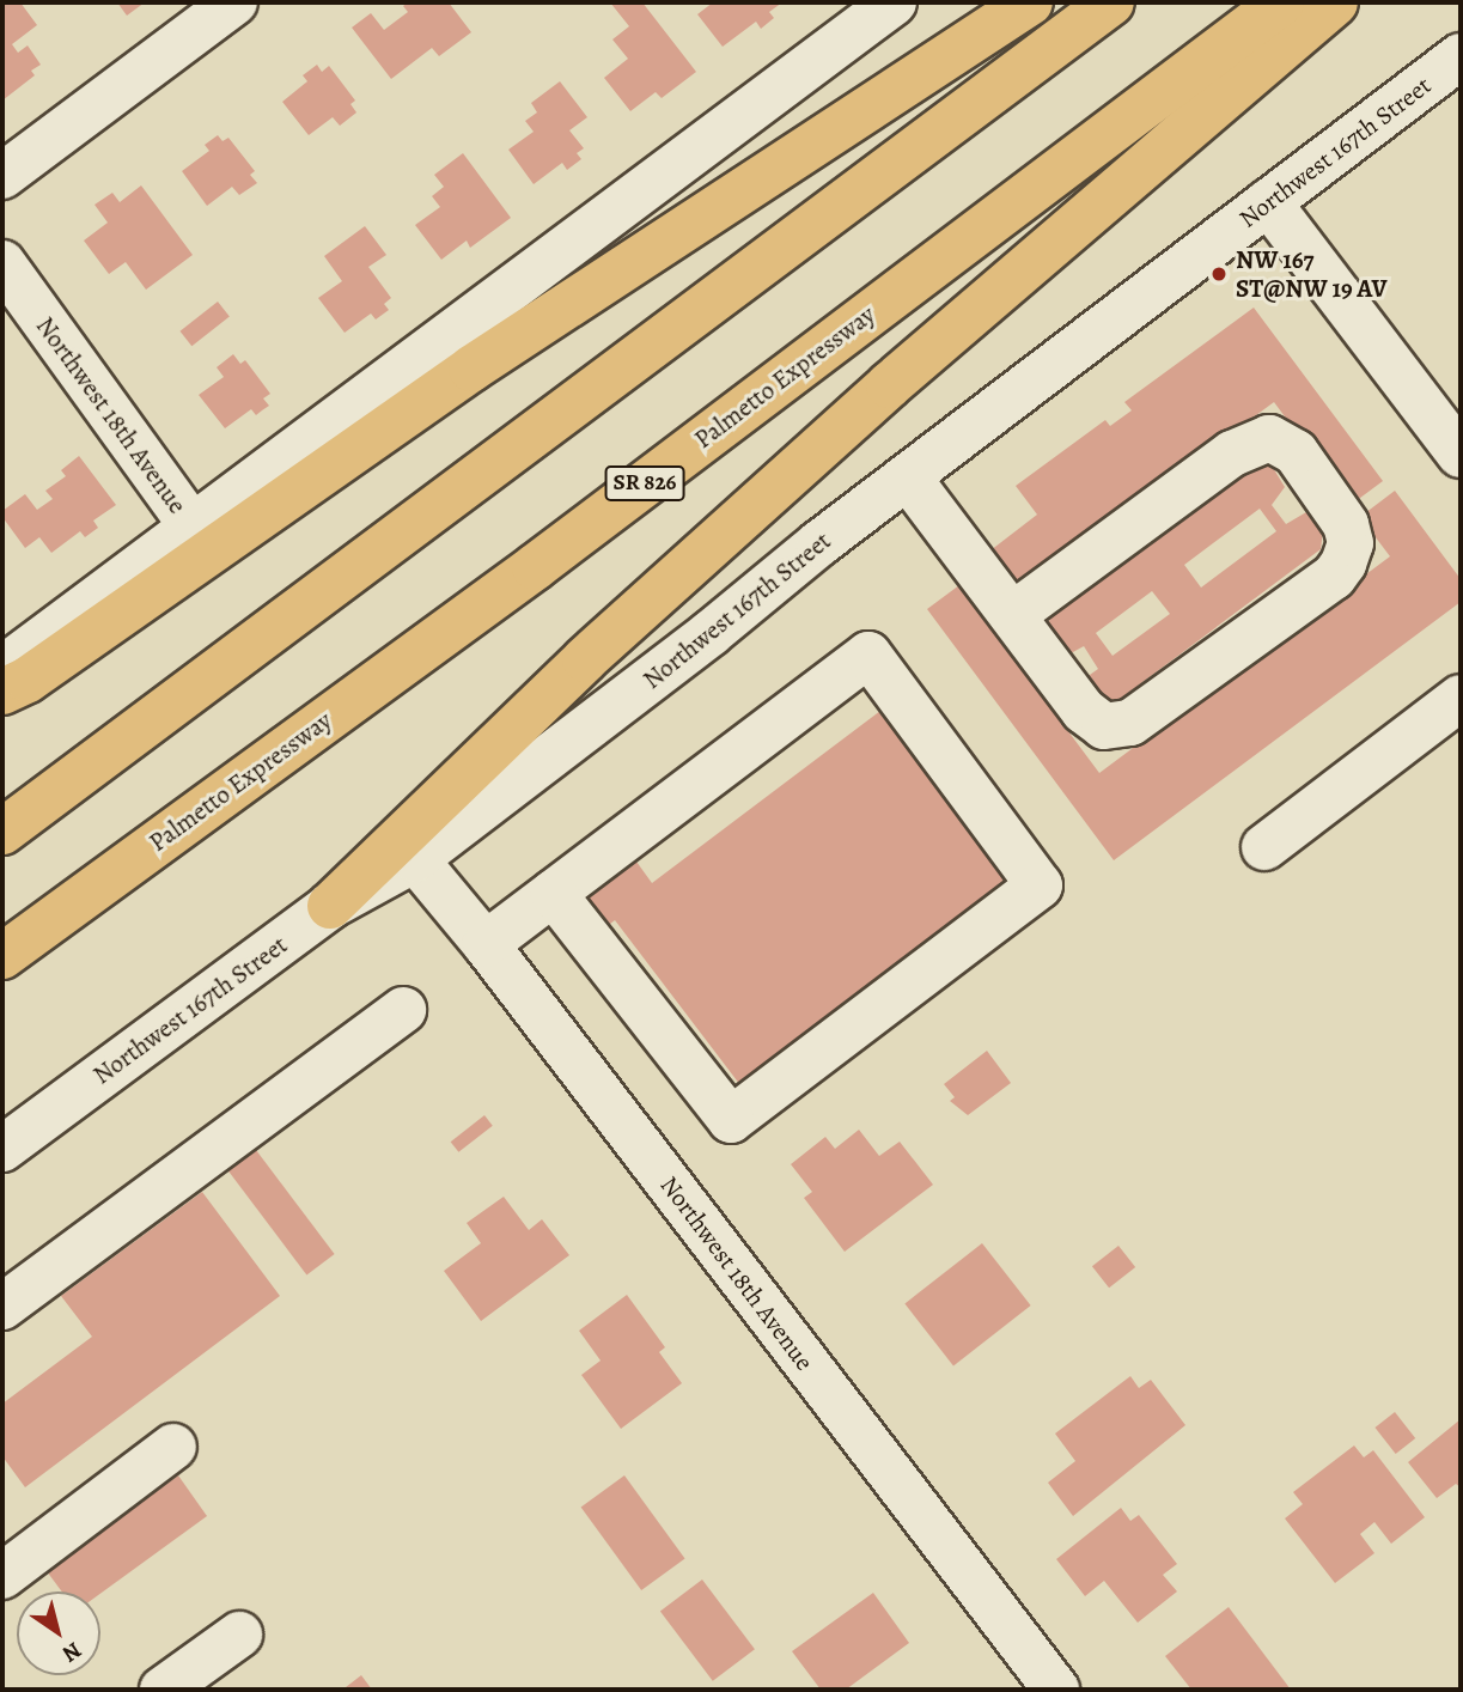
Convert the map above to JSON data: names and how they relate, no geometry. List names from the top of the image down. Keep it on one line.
{"streets":{"highway":["Palmetto Expressway","SR 826"],"street":["Northwest 167th Street","Northwest 18th Avenue"]},"crossings":[["Northwest 167th Street","Northwest 18th Avenue"]],"places":["NW 167 ST@NW 19 AV"],"north":"bottom right"}
